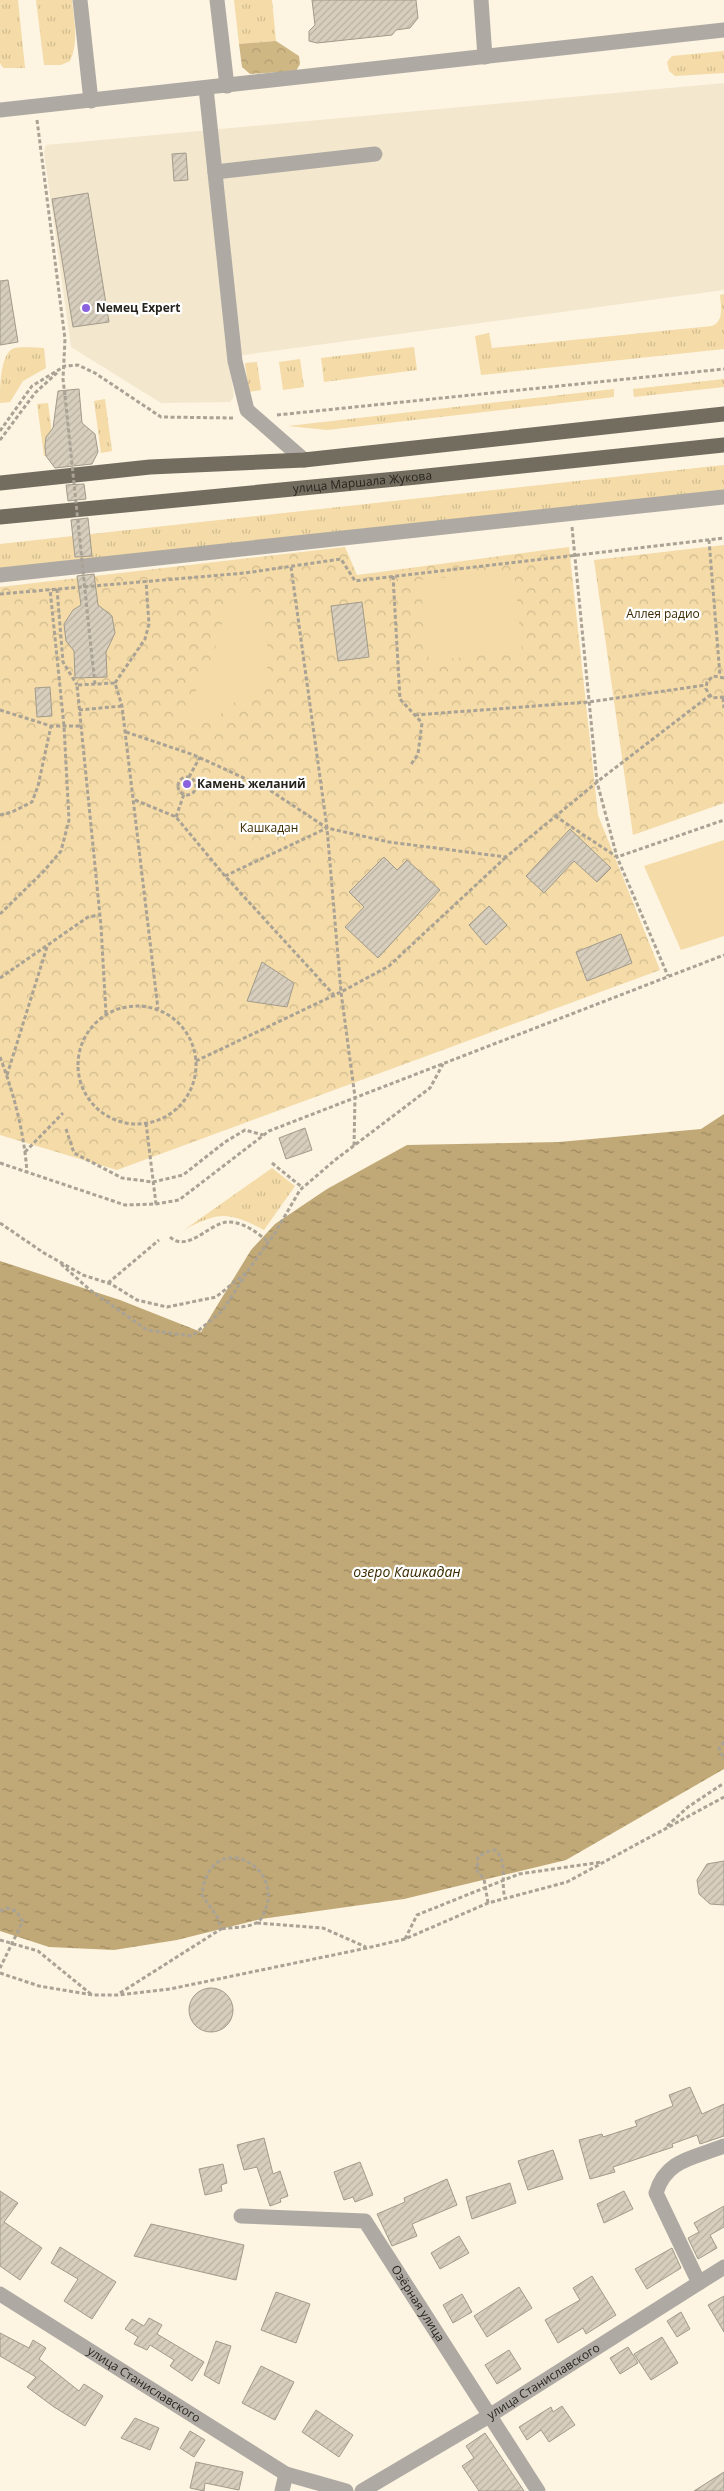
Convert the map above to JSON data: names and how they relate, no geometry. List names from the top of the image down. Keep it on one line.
{"streets":{"main road":["улица Маршала Жукова"],"street":["Озёрная улица","улица Станиславского"]},"crossings":[["Озёрная улица","улица Станиславского"]],"water":["озеро Кашкадан"],"parks":["Аллея радио","Кашкадан"],"places":["Nемец Expert","Камень желаний"]}
